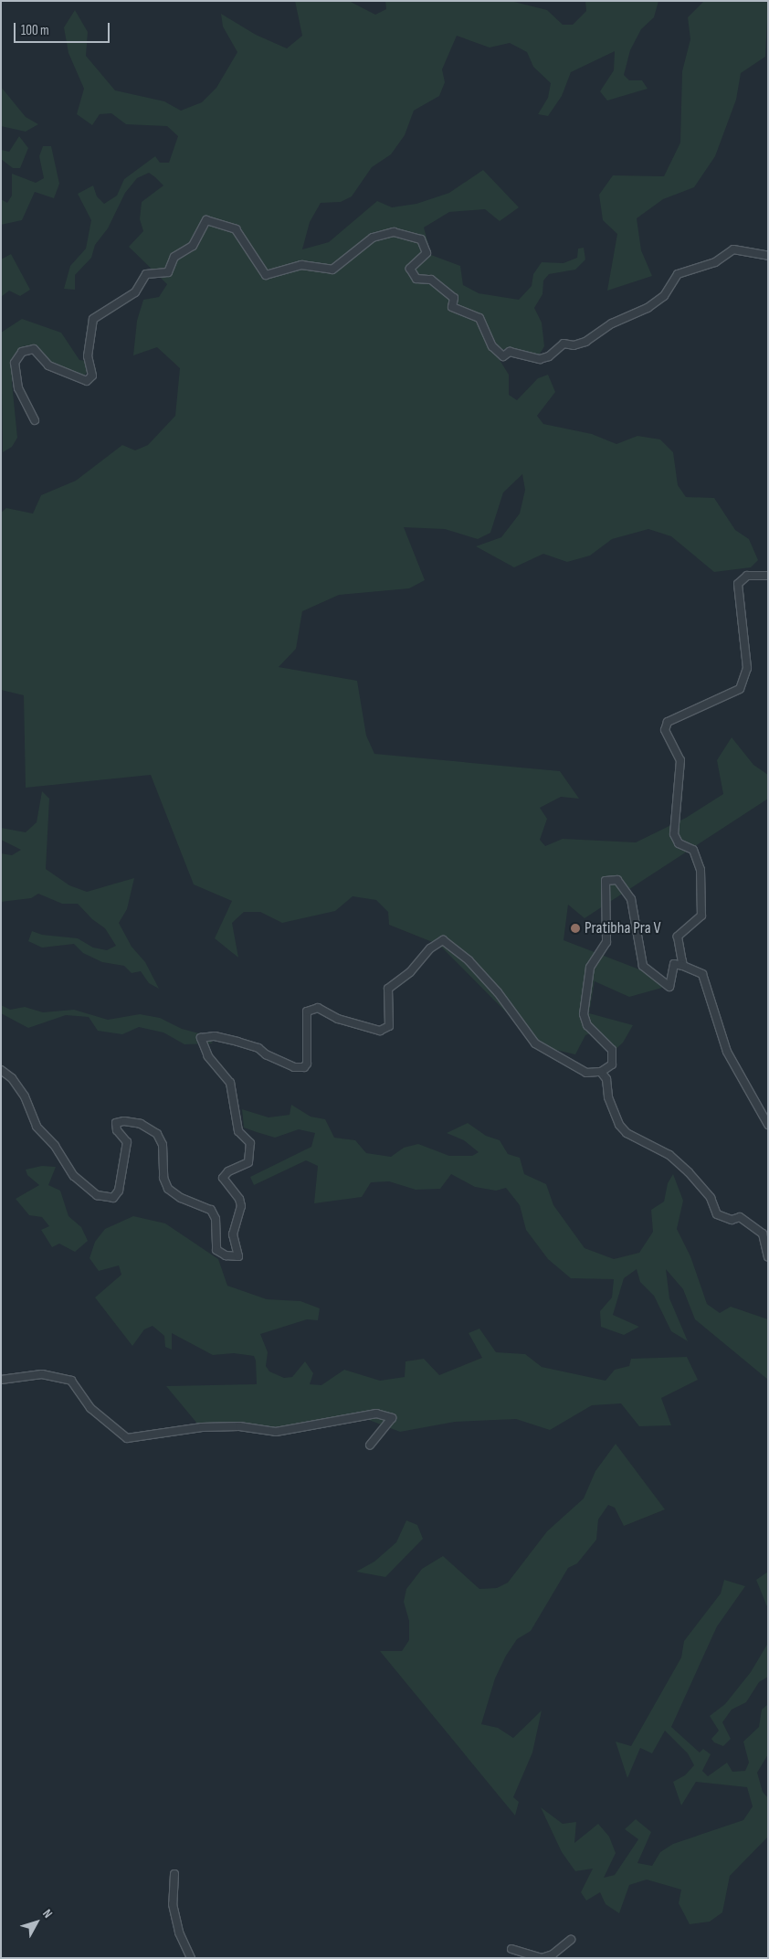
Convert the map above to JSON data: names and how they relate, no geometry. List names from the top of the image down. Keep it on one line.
{"places":["Pratibha Pra V"],"scale_bar":"100 m","north":"top right"}
